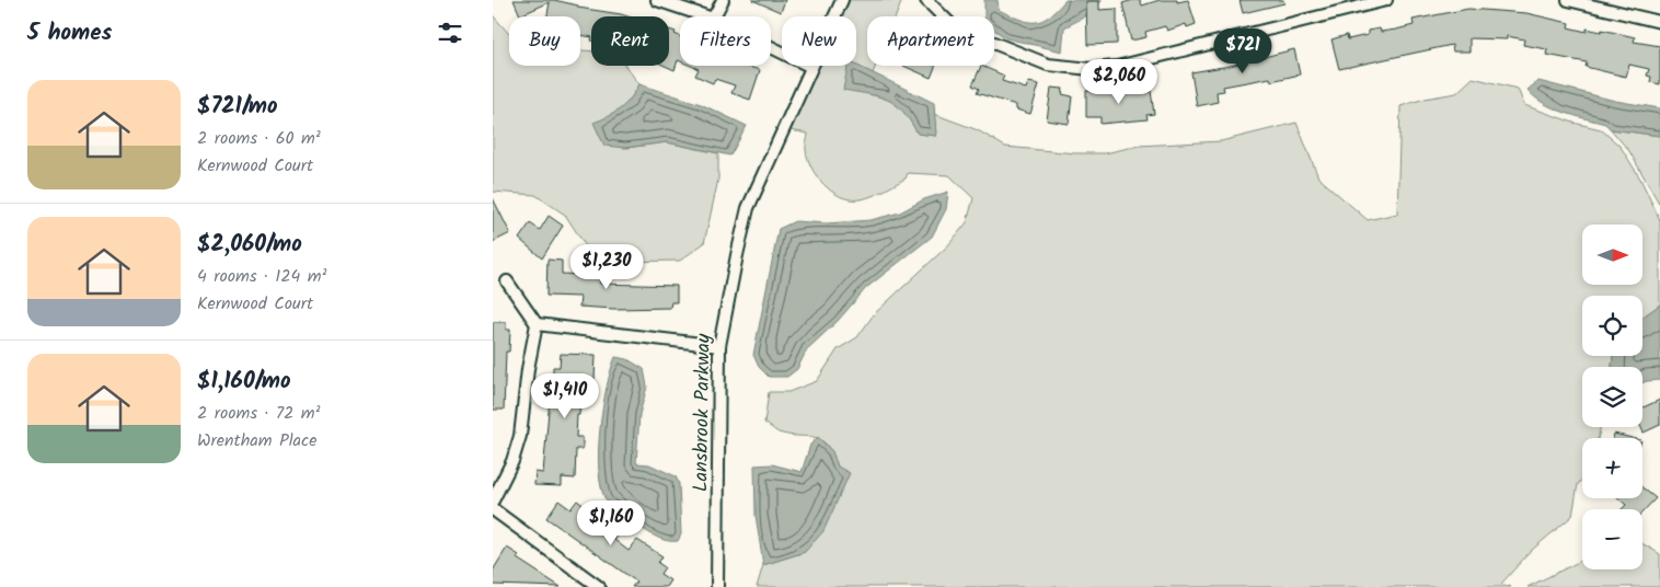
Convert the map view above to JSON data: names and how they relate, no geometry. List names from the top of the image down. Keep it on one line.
{"streets":{"street":["Lansbrook Parkway"]},"north":"right","page":{"heading":"5 homes","chip":["Buy","Rent","Filters","New","Apartment"],"price":["$721","$2,060","$1,230","$1,410","$1,160"],"list":[{"name":"$721/mo","note":"2 rooms · 60 m² · Kernwood Court"},{"name":"$2,060/mo","note":"4 rooms · 124 m² · Kernwood Court"},{"name":"$1,160/mo","note":"2 rooms · 72 m² · Wrentham Place"}],"map_buttons":["+","−"]}}
